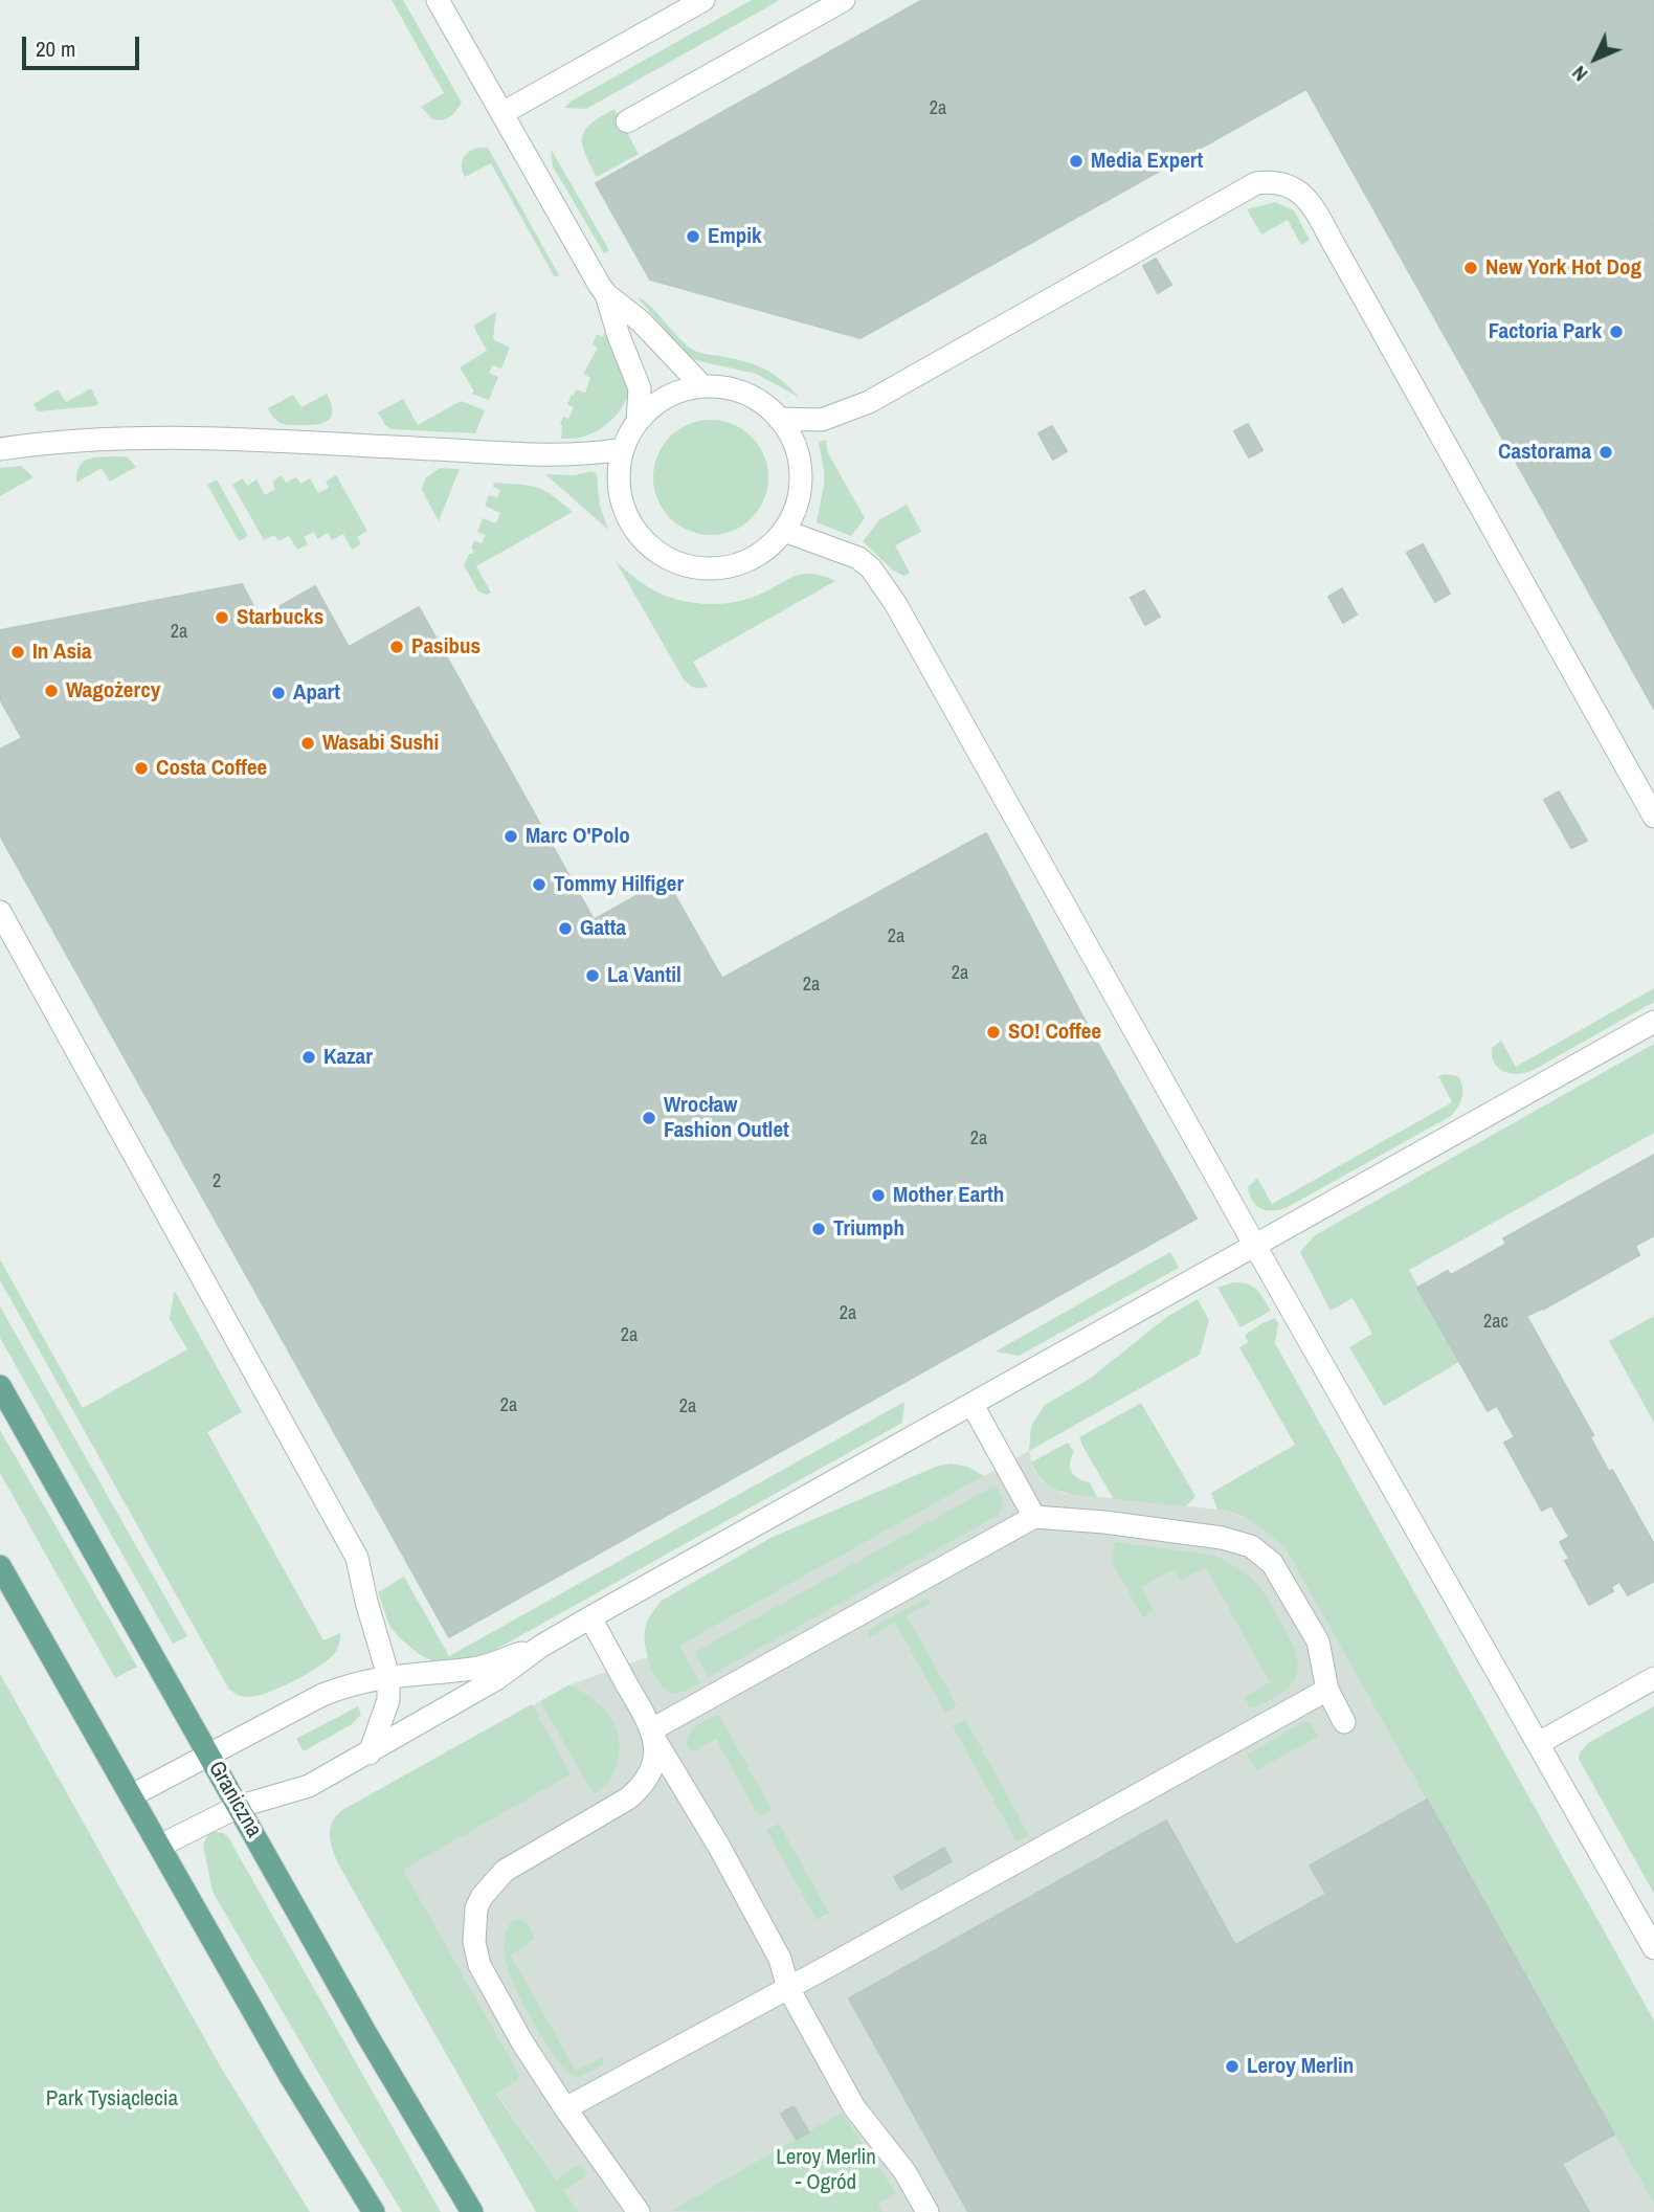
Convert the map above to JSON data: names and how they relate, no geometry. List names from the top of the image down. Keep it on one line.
{"streets":{"main road":["Graniczna"]},"parks":["Park Tysiąclecia","Leroy Merlin - Ogród"],"places":["Media Expert","Empik","New York Hot Dog","Factoria Park","Castorama","Starbucks","Pasibus","In Asia","Wagożercy","Apart","Wasabi Sushi","Costa Coffee","Marc O'Polo","Tommy Hilfiger","Gatta","La Vantil","SO! Coffee","Kazar","Wrocław Fashion Outlet","Mother Earth","Triumph","Leroy Merlin"],"house_numbers":["2a","2a","2a","2a","2a","2a","2","2a","2ac","2a","2a","2a"],"scale_bar":"20 m","north":"bottom left"}
